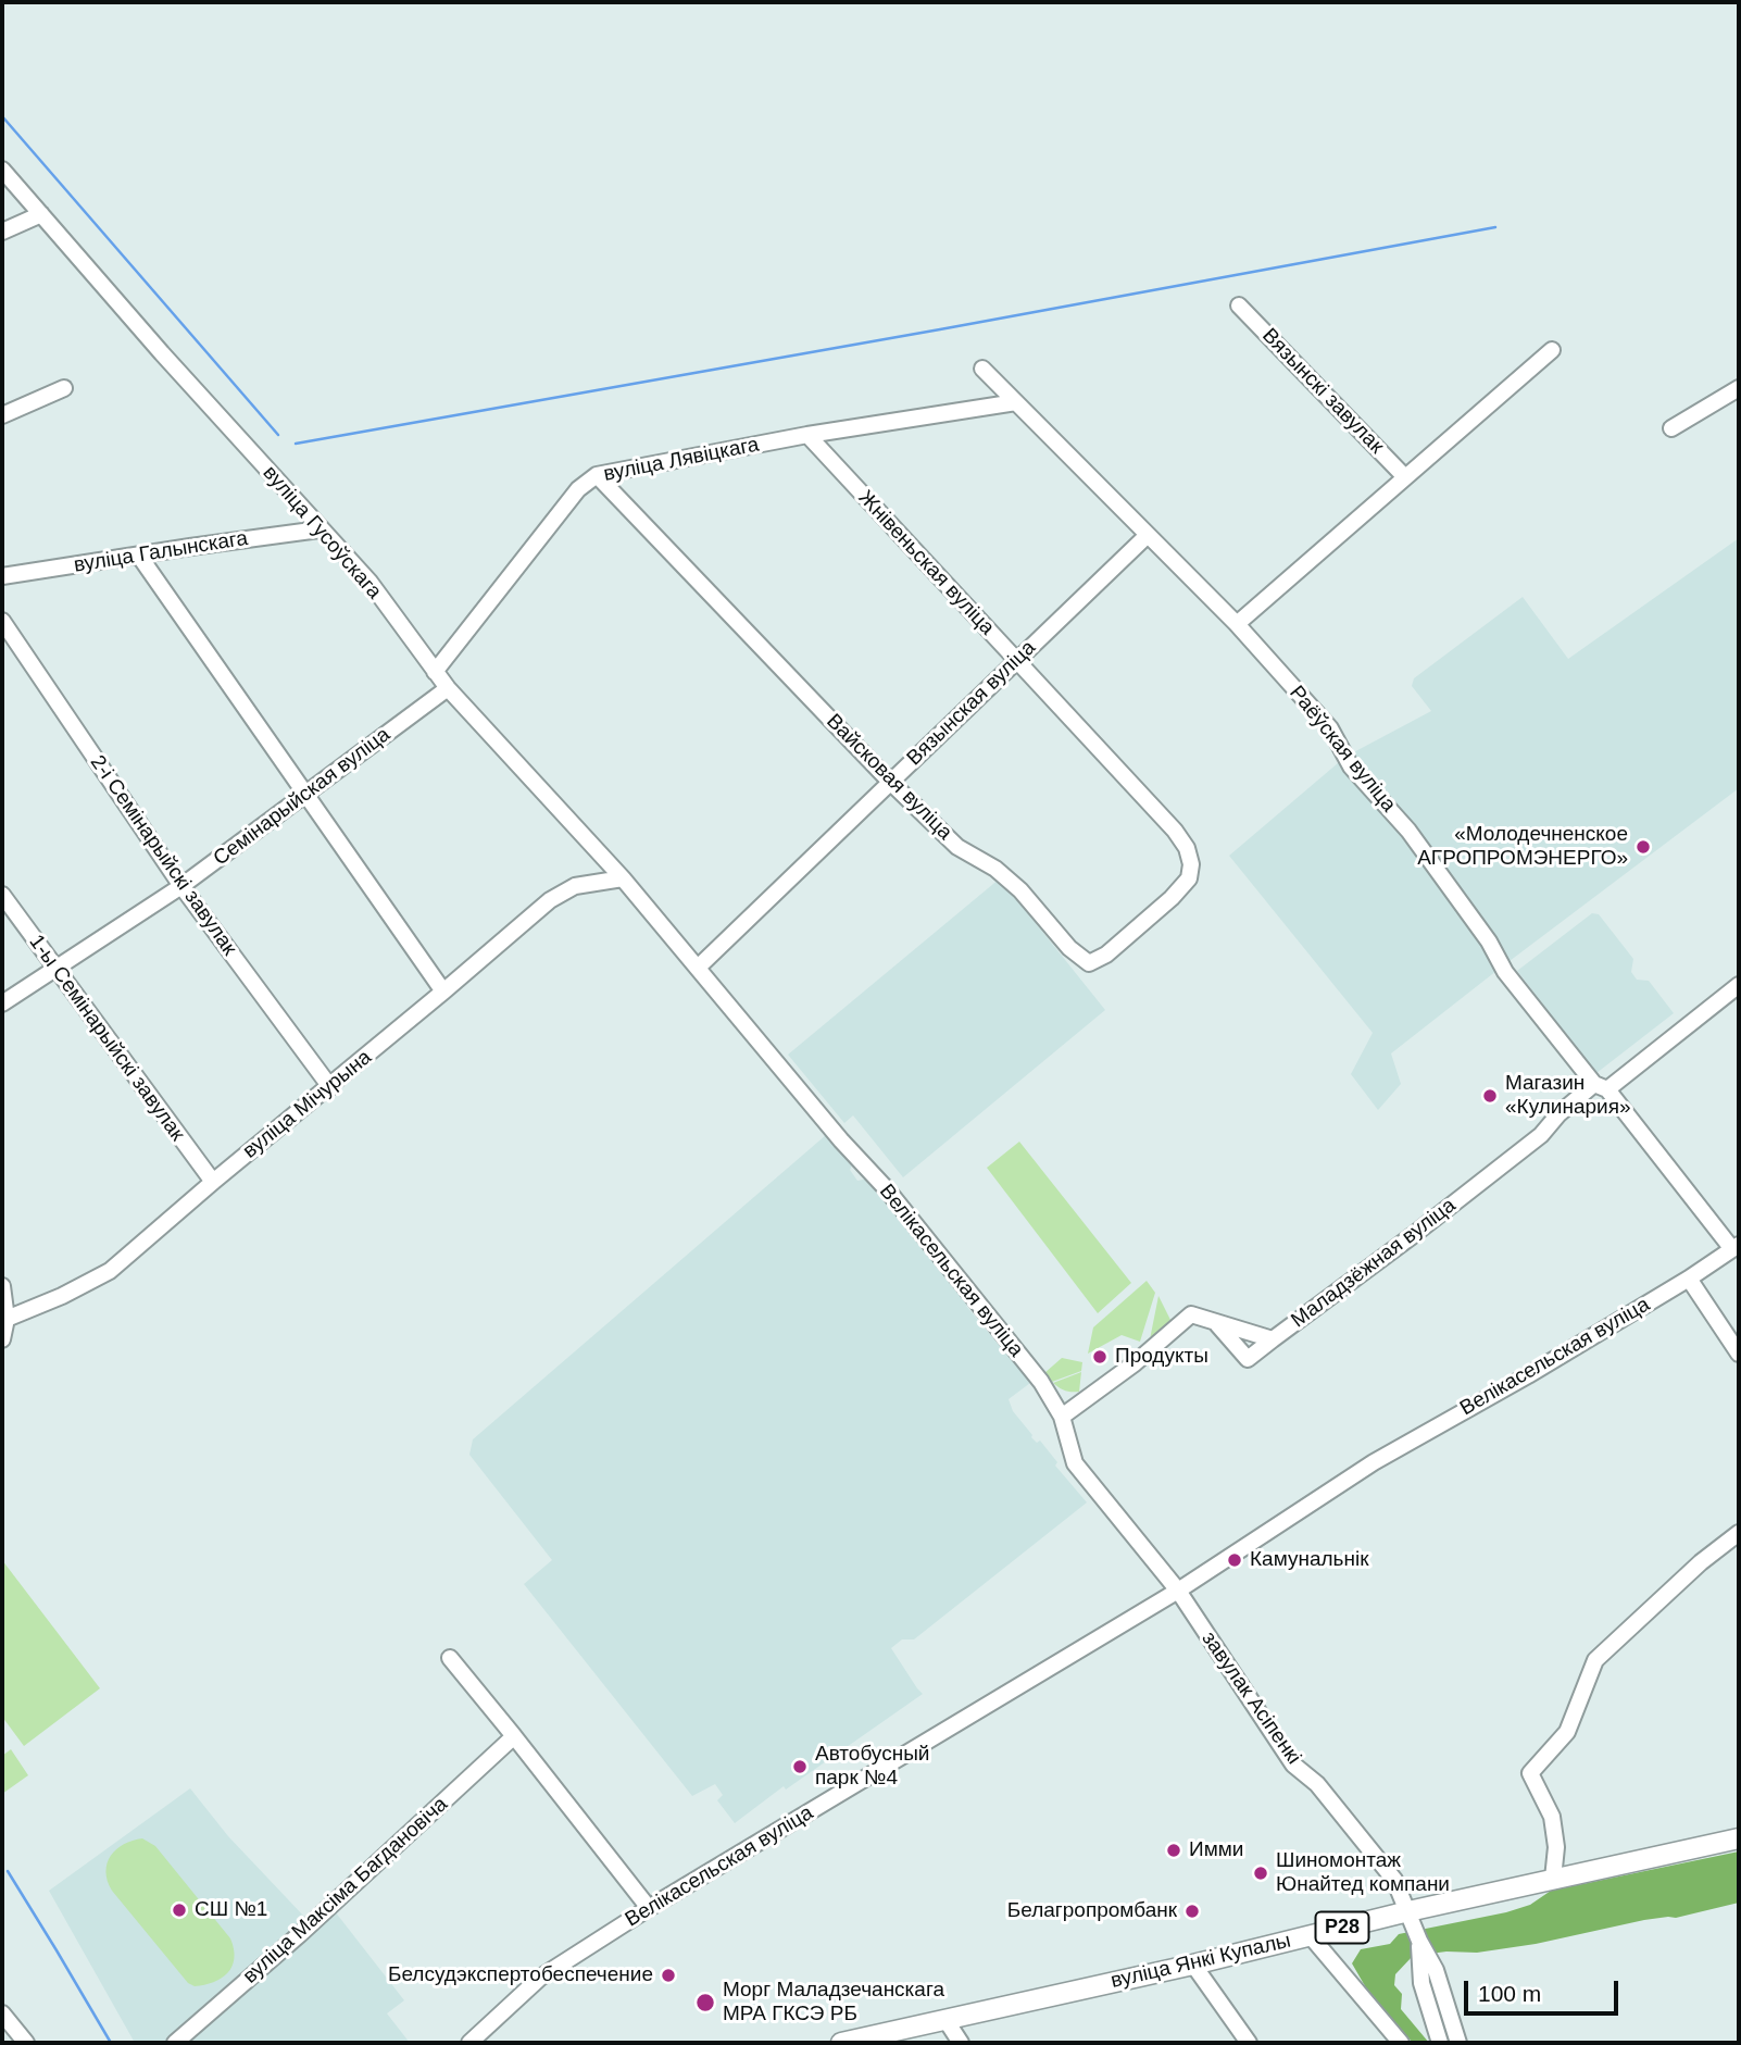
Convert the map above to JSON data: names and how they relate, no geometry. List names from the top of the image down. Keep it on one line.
{"streets":{"main road":["Р28","вуліца Янкі Купалы"],"street":["Вязынскі завулак","вуліца Лявіцкага","вуліца Гусоўскага","вуліца Галынскага","Жнівеньская вуліца","Вязынская вуліца","Раёўская вуліца","Вайсковая вуліца","Семінарыйская вуліца","2-і Семінарыйскі завулак","1-ы Семінарыйскі завулак","вуліца Мічурына","Маладзёжная вуліца","Велікасельская вуліца","завулак Асіпенкі","вуліца Максіма Багдановіча"]},"crossings":[["вуліца Лявіцкага","вуліца Гусоўскага"],["вуліца Лявіцкага","Жнівеньская вуліца"],["вуліца Лявіцкага","Раёўская вуліца"],["вуліца Лявіцкага","Вайсковая вуліца"],["вуліца Гусоўскага","вуліца Галынскага"],["вуліца Гусоўскага","Вязынская вуліца"],["вуліца Гусоўскага","Семінарыйская вуліца"],["вуліца Гусоўскага","вуліца Мічурына"],["вуліца Гусоўскага","Велікасельская вуліца"],["Жнівеньская вуліца","Вязынская вуліца"],["Жнівеньская вуліца","Вайсковая вуліца"],["Вязынская вуліца","Раёўская вуліца"],["Вязынская вуліца","Вайсковая вуліца"],["Вязынская вуліца","Велікасельская вуліца"],["Раёўская вуліца","Маладзёжная вуліца"],["Раёўская вуліца","Велікасельская вуліца"],["Семінарыйская вуліца","2-і Семінарыйскі завулак"],["Семінарыйская вуліца","1-ы Семінарыйскі завулак"],["2-і Семінарыйскі завулак","вуліца Мічурына"],["1-ы Семінарыйскі завулак","вуліца Мічурына"],["Маладзёжная вуліца","Велікасельская вуліца"],["Велікасельская вуліца","завулак Асіпенкі"],["завулак Асіпенкі","вуліца Янкі Купалы"]],"places":["«Молодечненское АГРОПРОМЭНЕРГО»","Магазин «Кулинария»","Продукты","Камунальнік","Автобусный парк №4","Имми","Шиномонтаж Юнайтед компани","СШ №1","Белагропромбанк","Белсудэкспертобеспечение","Морг Маладзечанскага МРА ГКСЭ РБ"],"scale_bar":"100 m"}
